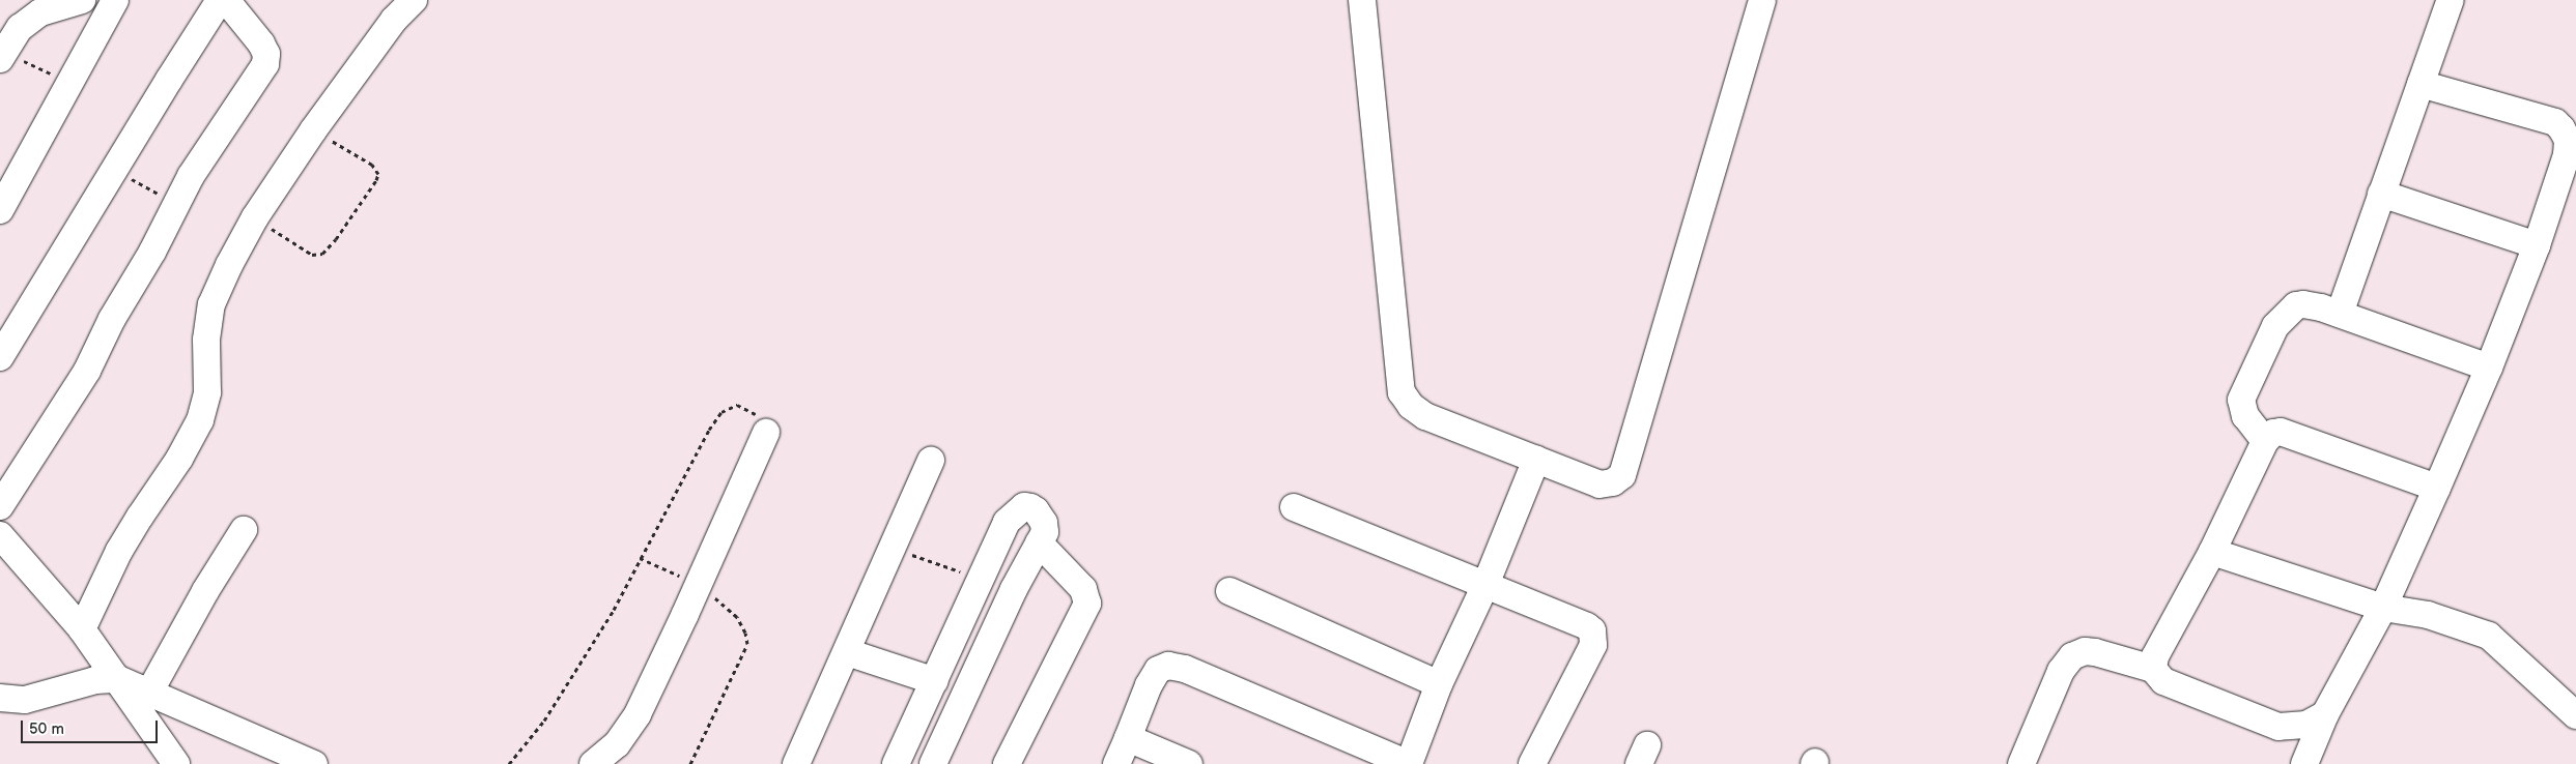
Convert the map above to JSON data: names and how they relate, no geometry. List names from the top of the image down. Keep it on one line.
{"scale_bar":"50 m"}
